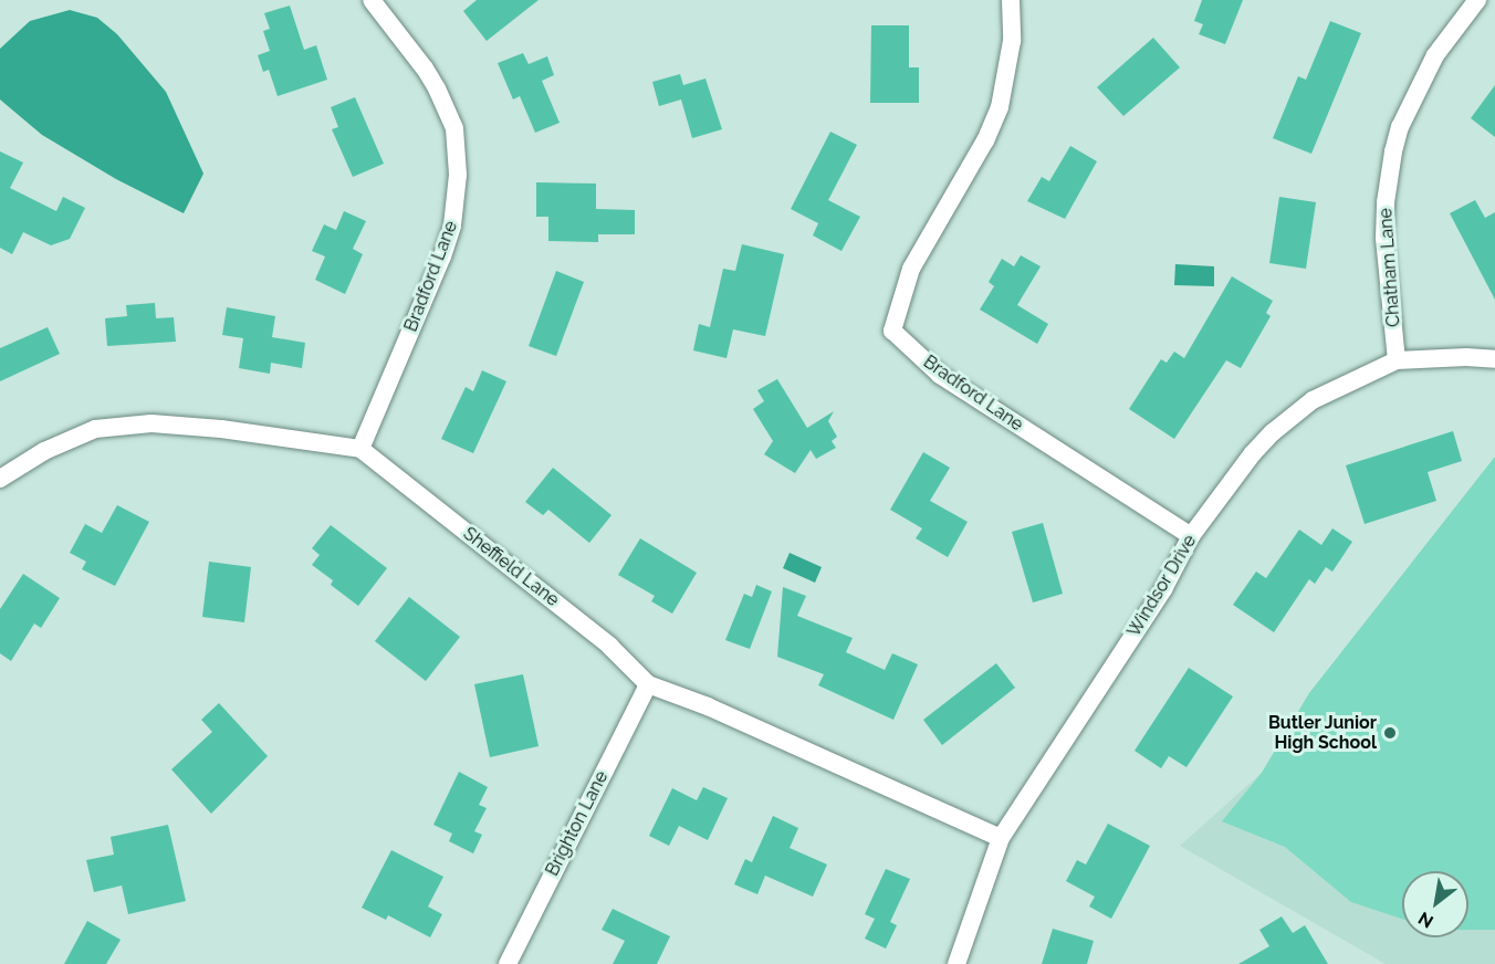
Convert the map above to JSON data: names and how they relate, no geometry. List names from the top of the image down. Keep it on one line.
{"streets":{"street":["Chatham Lane","Bradford Lane","Sheffield Lane","Windsor Drive","Brighton Lane"]},"crossings":[["Chatham Lane","Windsor Drive"],["Bradford Lane","Sheffield Lane"],["Bradford Lane","Windsor Drive"],["Sheffield Lane","Windsor Drive"],["Sheffield Lane","Brighton Lane"]],"places":["Butler Junior High School"],"north":"bottom left"}
